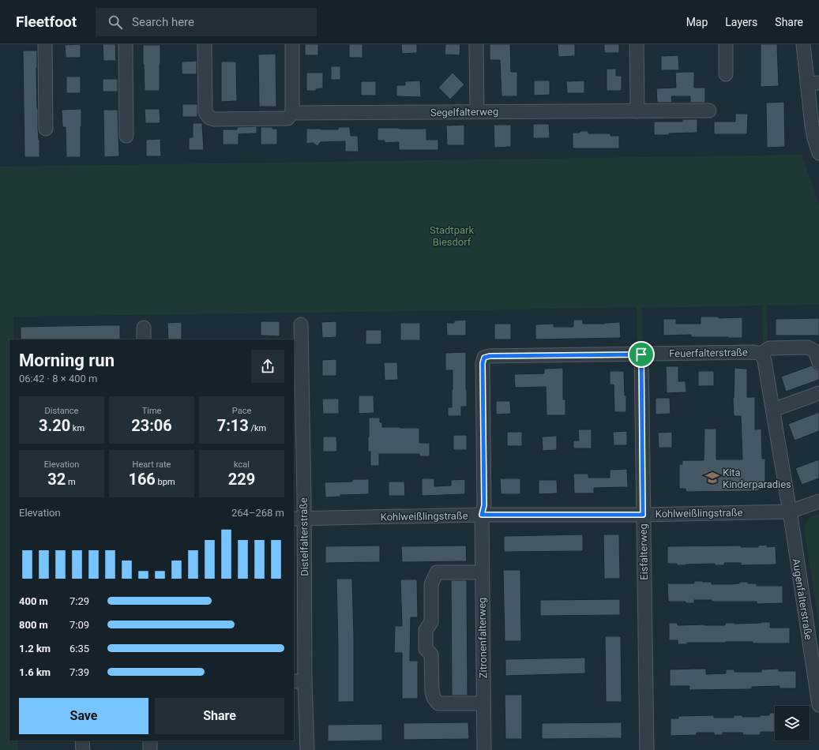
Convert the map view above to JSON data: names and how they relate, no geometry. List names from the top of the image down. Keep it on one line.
{"streets":{"street":["Segelfalterweg","Feuerfalterstraße","Kohlweißlingstraße","Distelfalterstraße","Eisfalterweg","Augenfalterstraße","Zitronenfalterweg"]},"crossings":[["Feuerfalterstraße","Eisfalterweg"],["Feuerfalterstraße","Zitronenfalterweg"],["Kohlweißlingstraße","Distelfalterstraße"],["Kohlweißlingstraße","Eisfalterweg"],["Kohlweißlingstraße","Augenfalterstraße"],["Kohlweißlingstraße","Zitronenfalterweg"]],"parks":["Stadtpark Biesdorf"],"places":{"school or university":["Kita Kinderparadies"]},"page":{"header":"Fleetfoot","search":"Search here","nav":["Map","Layers","Share"],"heading":["Morning run","06:42 · 8 × 400 m"],"stats":[["Distance","3.20 km"],["Time","23:06"],["Pace","7:13 /km"],["Elevation","32 m"],["Heart rate","166 bpm"],["kcal","229"]],"chart":["Elevation","264–268 m"],"list":[{"name":"400 m","note":"7:29"},{"name":"800 m","note":"7:09"},{"name":"1.2 km","note":"6:35"},{"name":"1.6 km","note":"7:39"}],"buttons":["Save","Share"]}}
